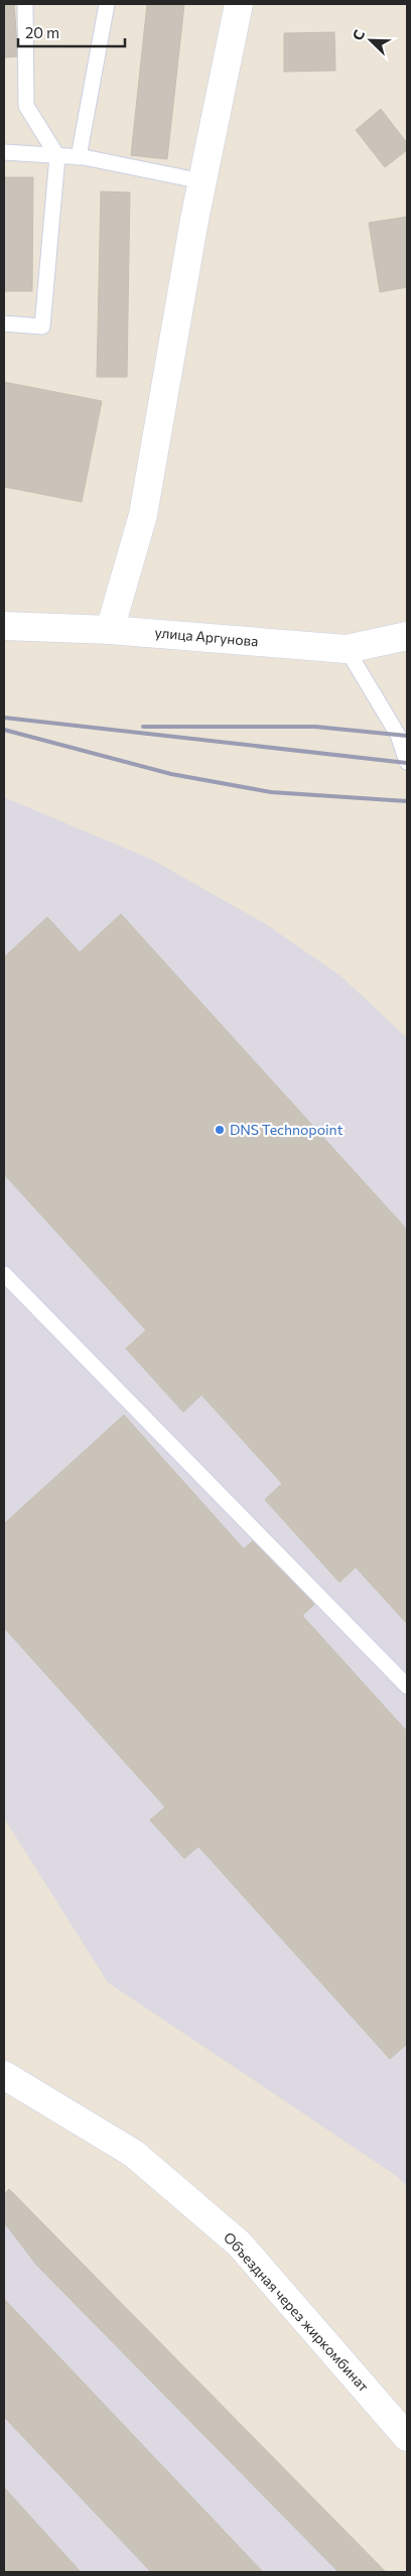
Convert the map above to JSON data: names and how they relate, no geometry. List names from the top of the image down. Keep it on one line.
{"streets":{"street":["улица Аргунова","Объездная через жиркомбинат"]},"places":["DNS Technopoint"],"scale_bar":"20 m","north":"top left"}
